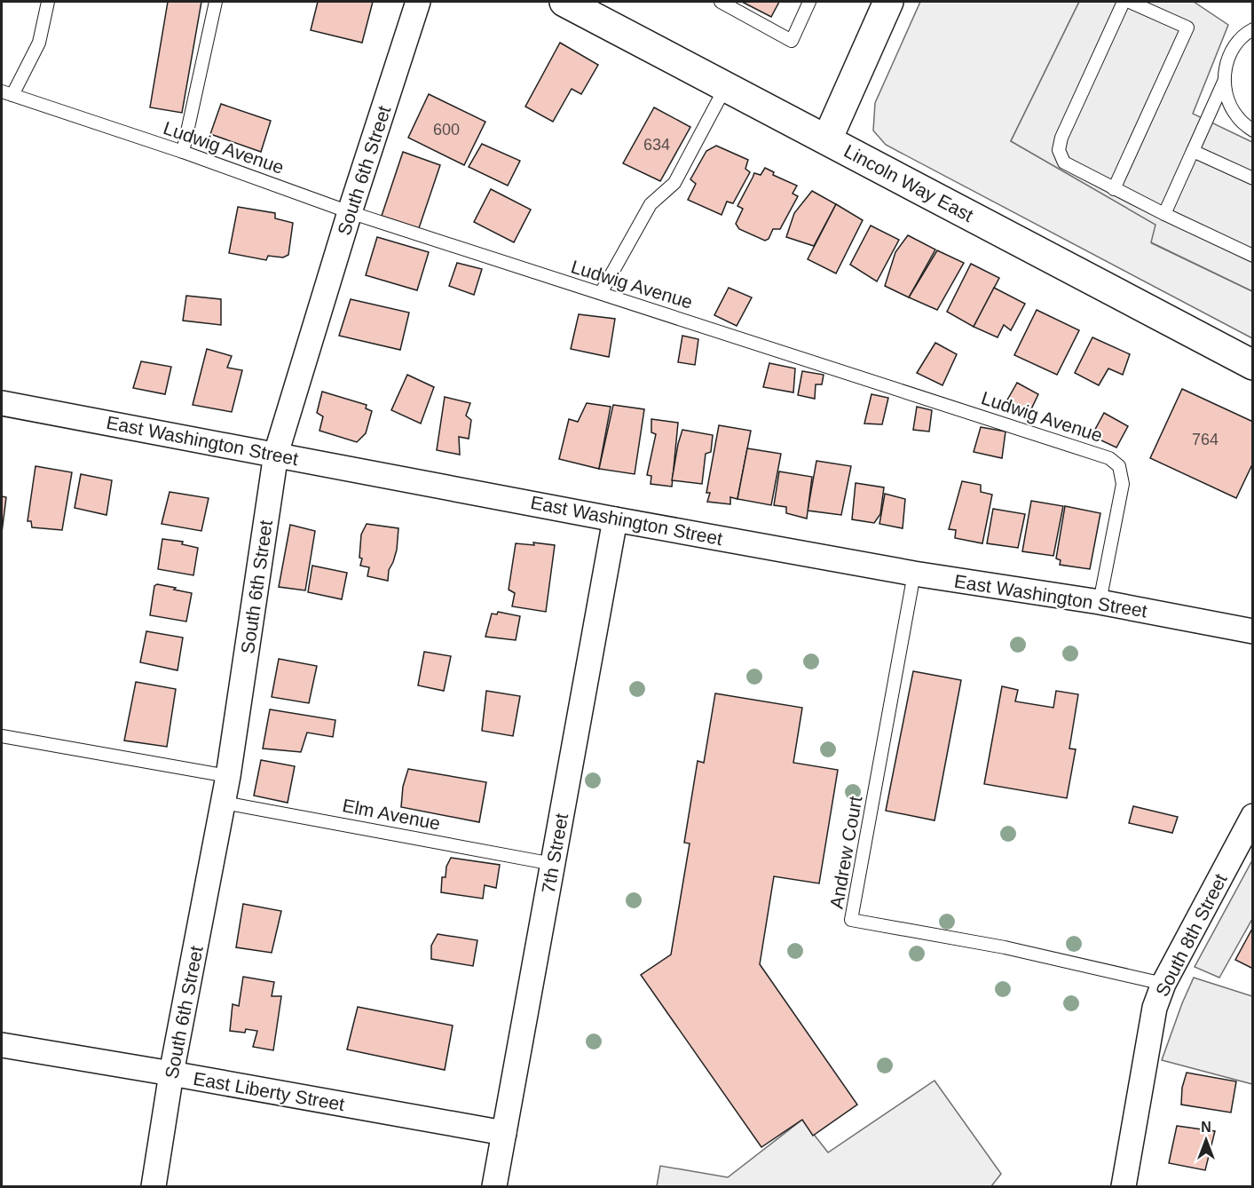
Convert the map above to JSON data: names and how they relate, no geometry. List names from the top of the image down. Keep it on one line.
{"streets":{"main road":["Lincoln Way East"],"street":["South 6th Street","East Washington Street","7th Street","South 8th Street","East Liberty Street"],"lane":["Ludwig Avenue","Elm Avenue","Andrew Court"]},"crossings":[["Ludwig Avenue","South 6th Street"],["Ludwig Avenue","East Washington Street"],["South 6th Street","East Washington Street"],["South 6th Street","Elm Avenue"],["South 6th Street","East Liberty Street"],["East Washington Street","Andrew Court"],["East Washington Street","7th Street"],["Elm Avenue","7th Street"],["Andrew Court","South 8th Street"],["7th Street","East Liberty Street"]],"house_numbers":["600","634","764"],"north":"top"}
